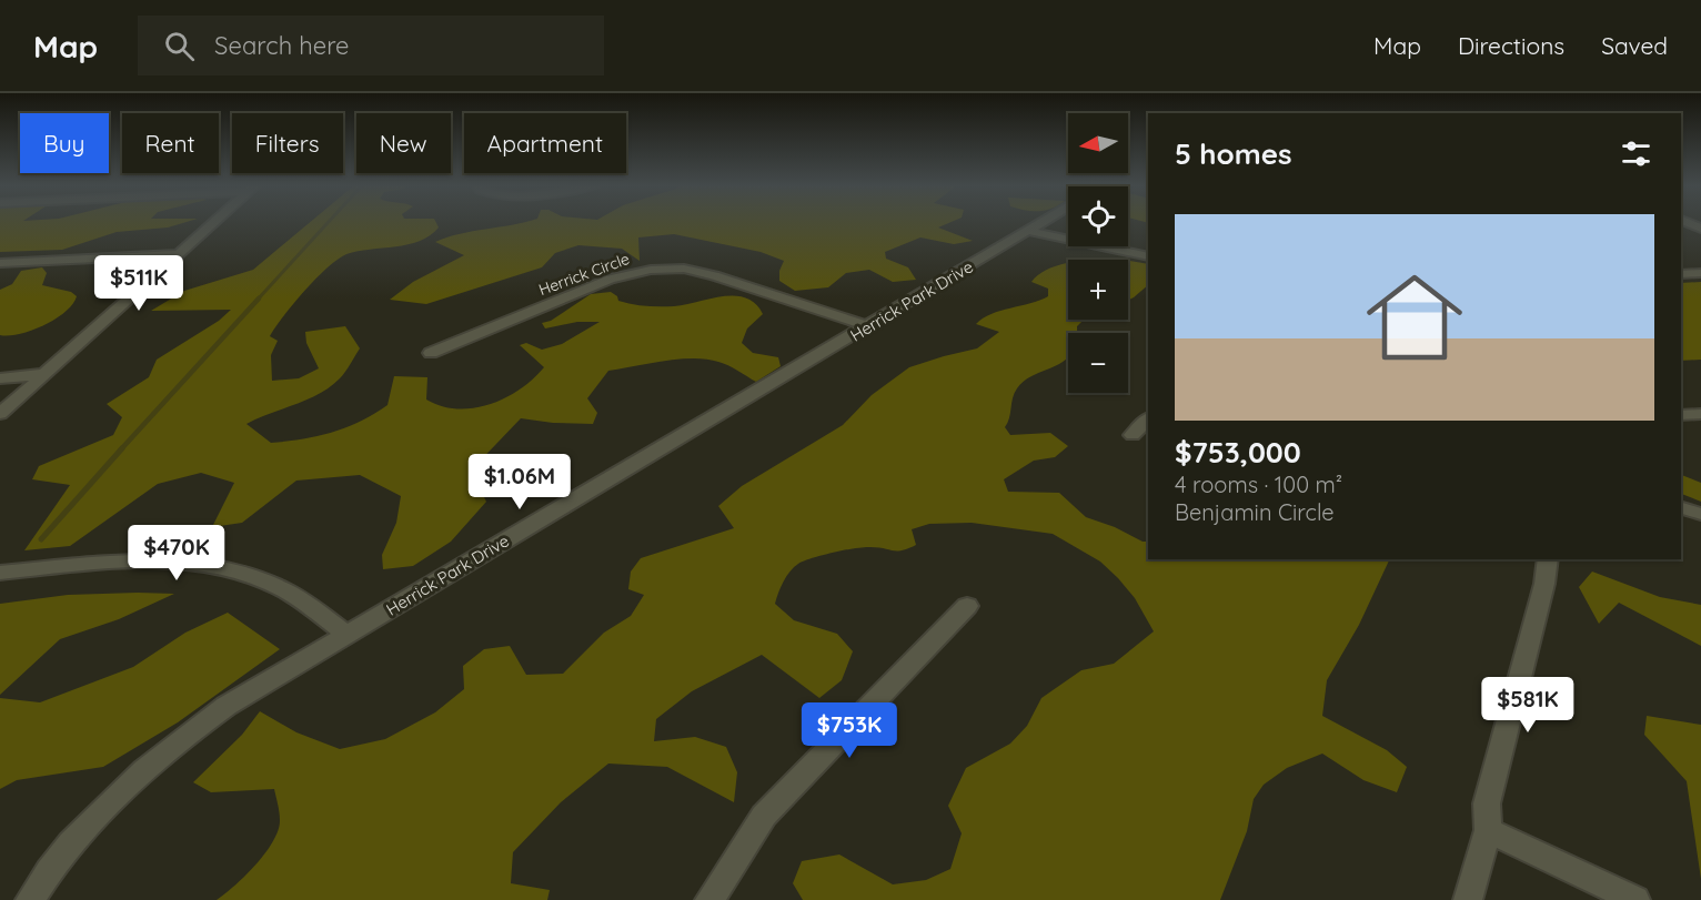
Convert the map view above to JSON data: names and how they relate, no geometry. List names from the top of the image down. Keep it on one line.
{"streets":{"street":["Herrick Circle","Herrick Park Drive"]},"crossings":[["Herrick Circle","Herrick Park Drive"]],"north":"left","page":{"header":"Map","search":"Search here","nav":["Map","Directions","Saved"],"map_buttons":["+","−"],"chip":["Buy","Rent","Filters","New","Apartment"],"heading":"5 homes","list":[{"name":"$753,000","note":"4 rooms · 100 m² · Benjamin Circle"}],"price":["$511K","$1.06M","$470K","$581K","$753K"]}}
